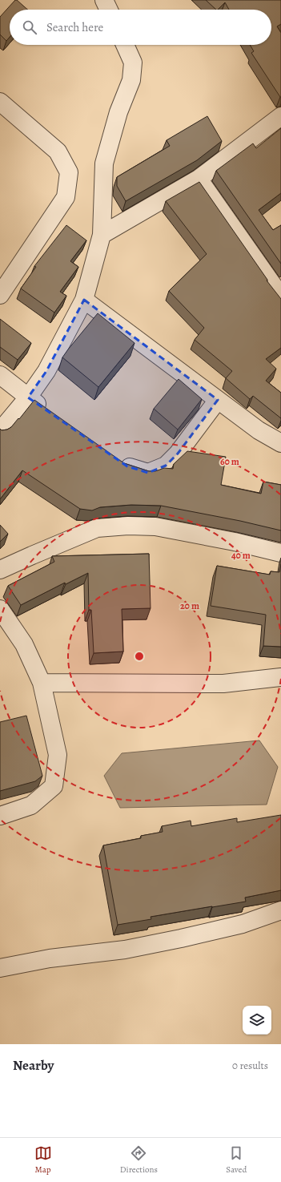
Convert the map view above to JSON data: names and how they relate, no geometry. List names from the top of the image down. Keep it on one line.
{"page":{"search":"Search here","heading":["Nearby","0 results"],"nav":["Map","Directions","Saved"]},"rings":["60 m","40 m","20 m"]}
